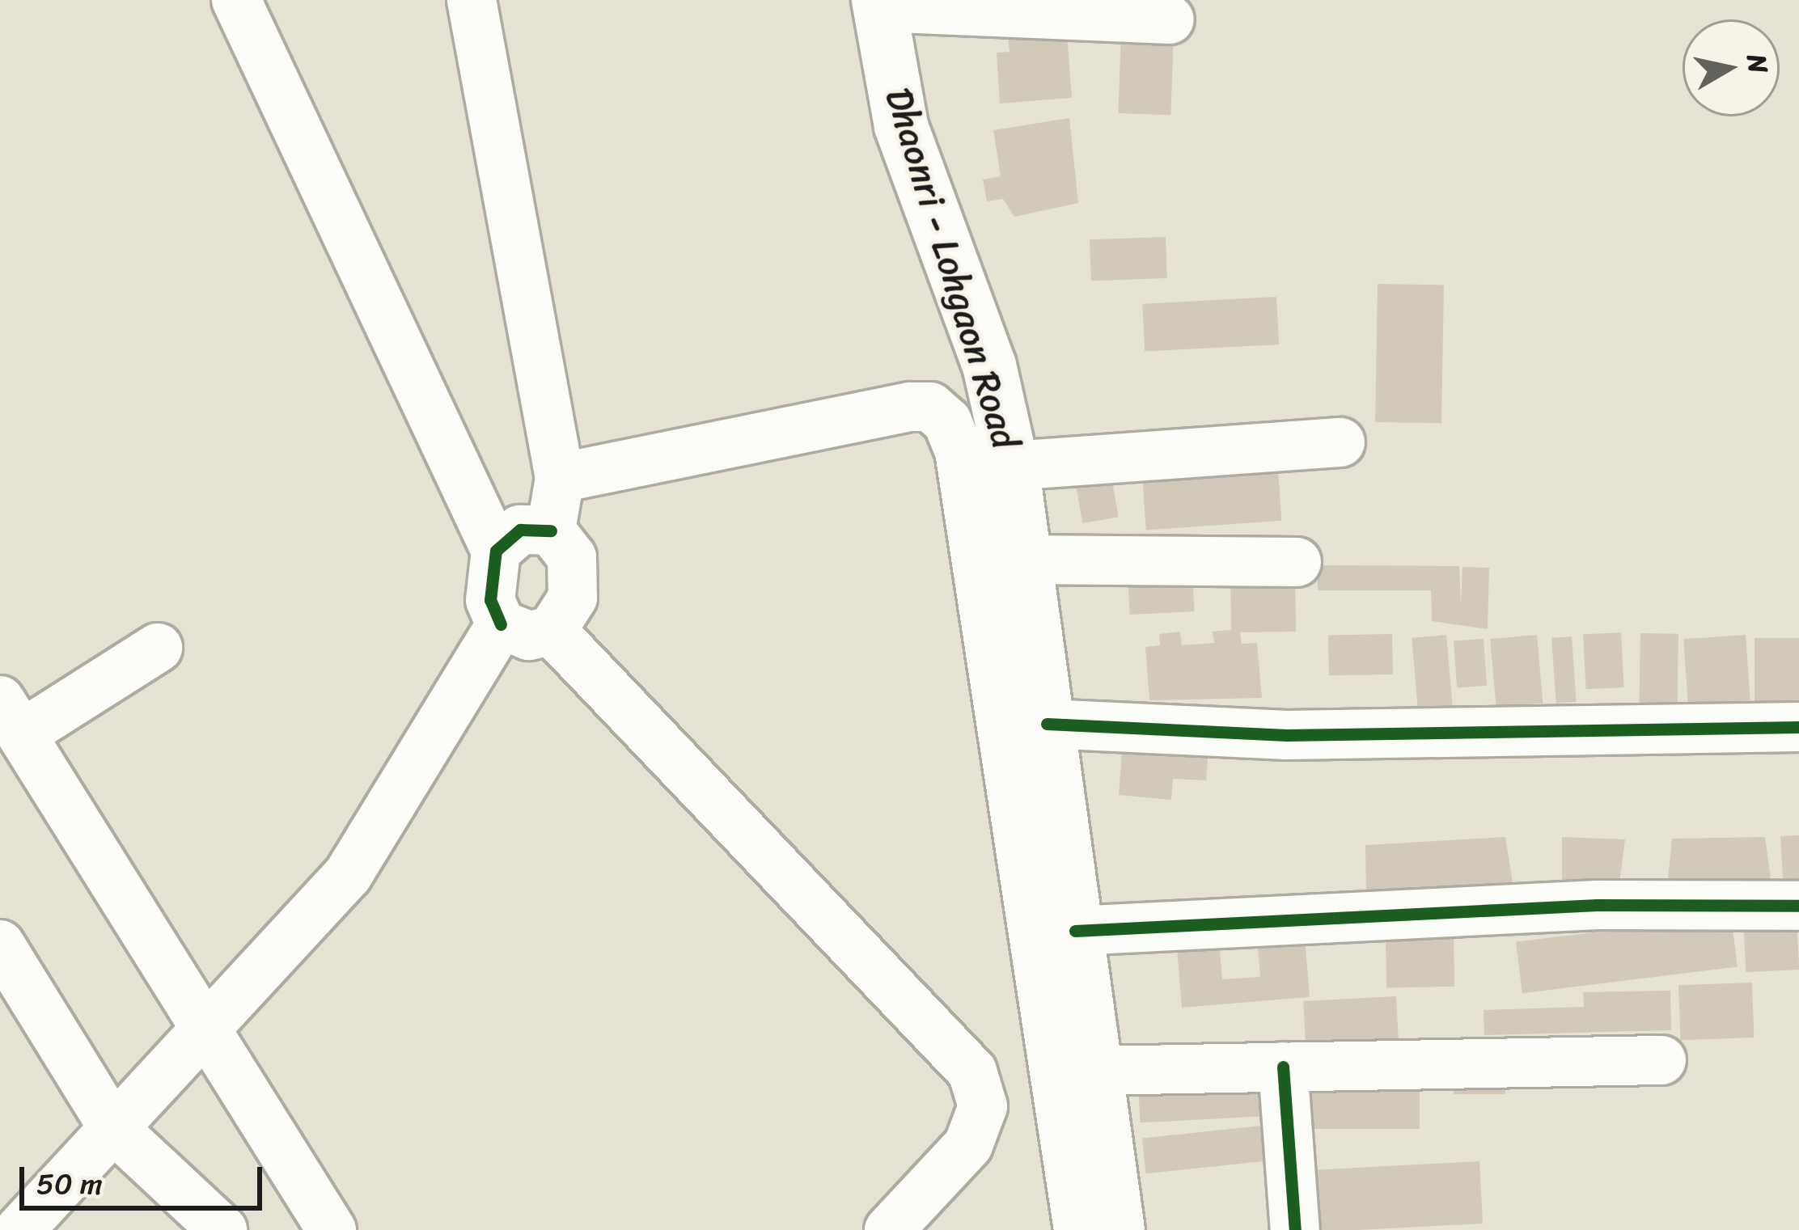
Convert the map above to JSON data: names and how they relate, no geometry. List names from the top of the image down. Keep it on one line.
{"streets":{"main road":["Dhaonri - Lohgaon Road"]},"scale_bar":"50 m","north":"right"}
